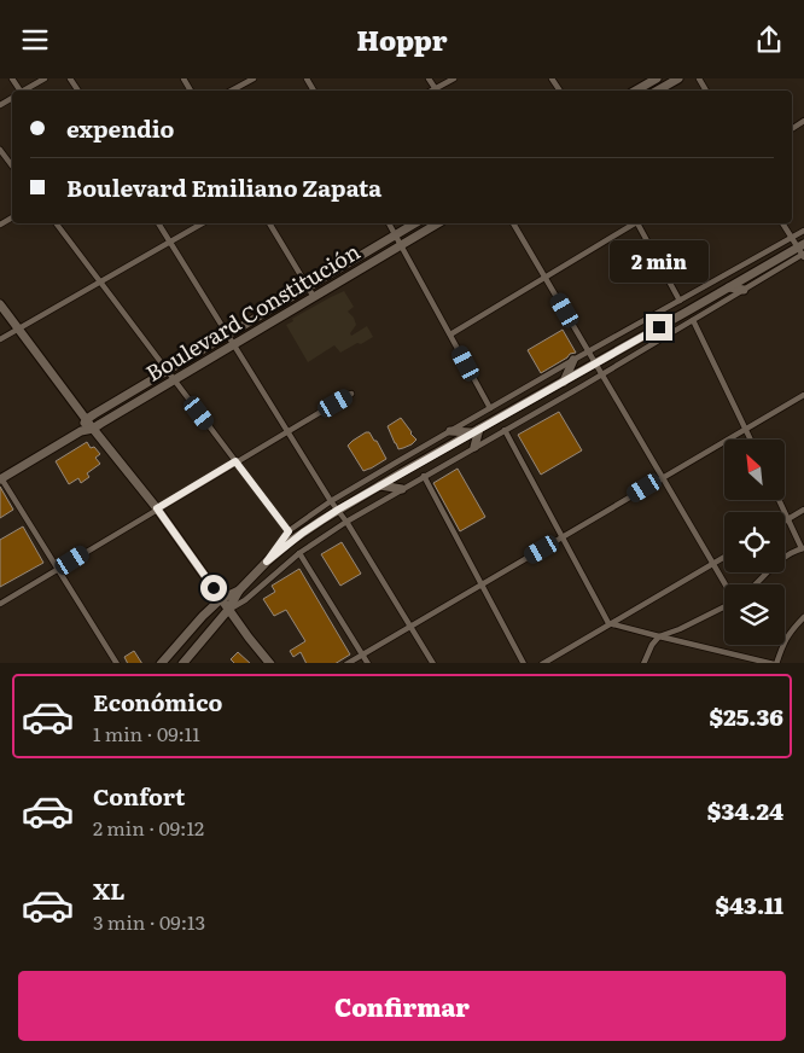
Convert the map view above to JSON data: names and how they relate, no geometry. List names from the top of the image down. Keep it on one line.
{"streets":{"main road":["Boulevard Constitución"]},"north":"top left","page":{"header":"Hoppr","banner":["expendio","Boulevard Emiliano Zapata"],"bubble":"2 min","list":[{"name":"Económico","note":"1 min · 09:11","value":"$25.36"},{"name":"Confort","note":"2 min · 09:12","value":"$34.24"},{"name":"XL","note":"3 min · 09:13","value":"$43.11"}],"buttons":"Confirmar"}}
